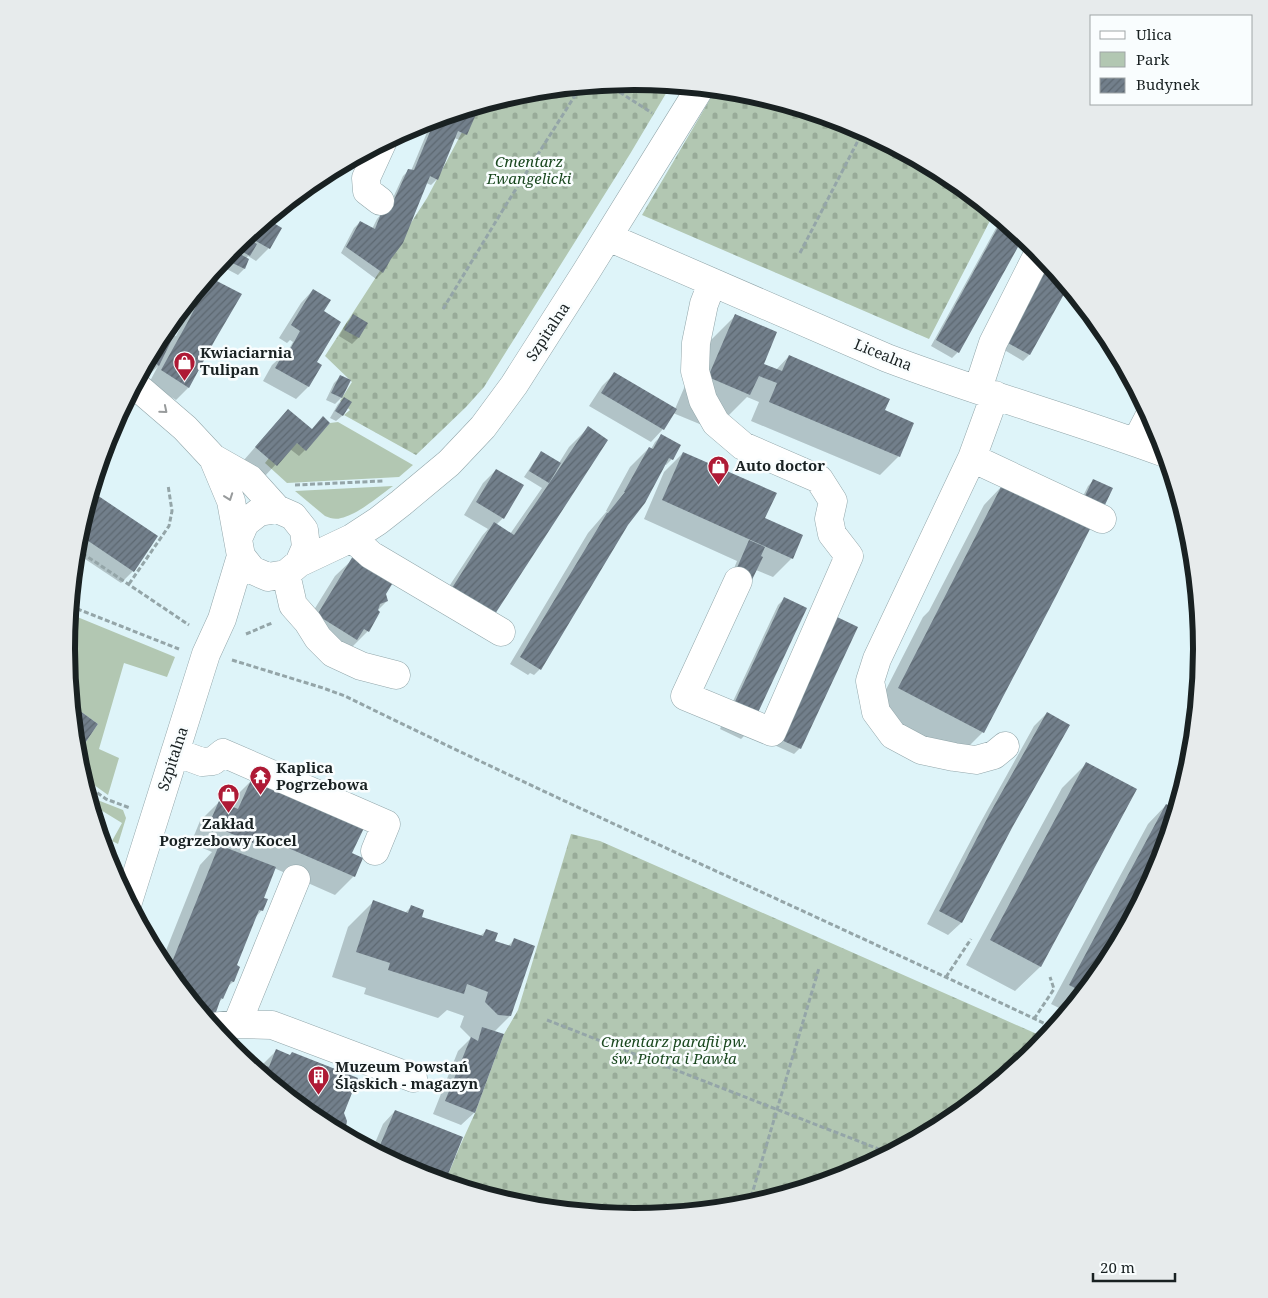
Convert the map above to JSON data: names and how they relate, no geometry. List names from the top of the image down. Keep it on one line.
{"streets":{"street":["Szpitalna","Licealna"]},"crossings":[["Szpitalna","Licealna"]],"parks":["Cmentarz Ewangelicki","Cmentarz parafii pw. św. Piotra i Pawła"],"places":{"shop":["Kwiaciarnia Tulipan","Auto doctor","Zakład Pogrzebowy Kocel"],"temple":["Kaplica Pogrzebowa"],"building":["Muzeum Powstań Śląskich - magazyn"]},"legend":["Ulica","Park","Budynek"],"scale_bar":"20 m"}
